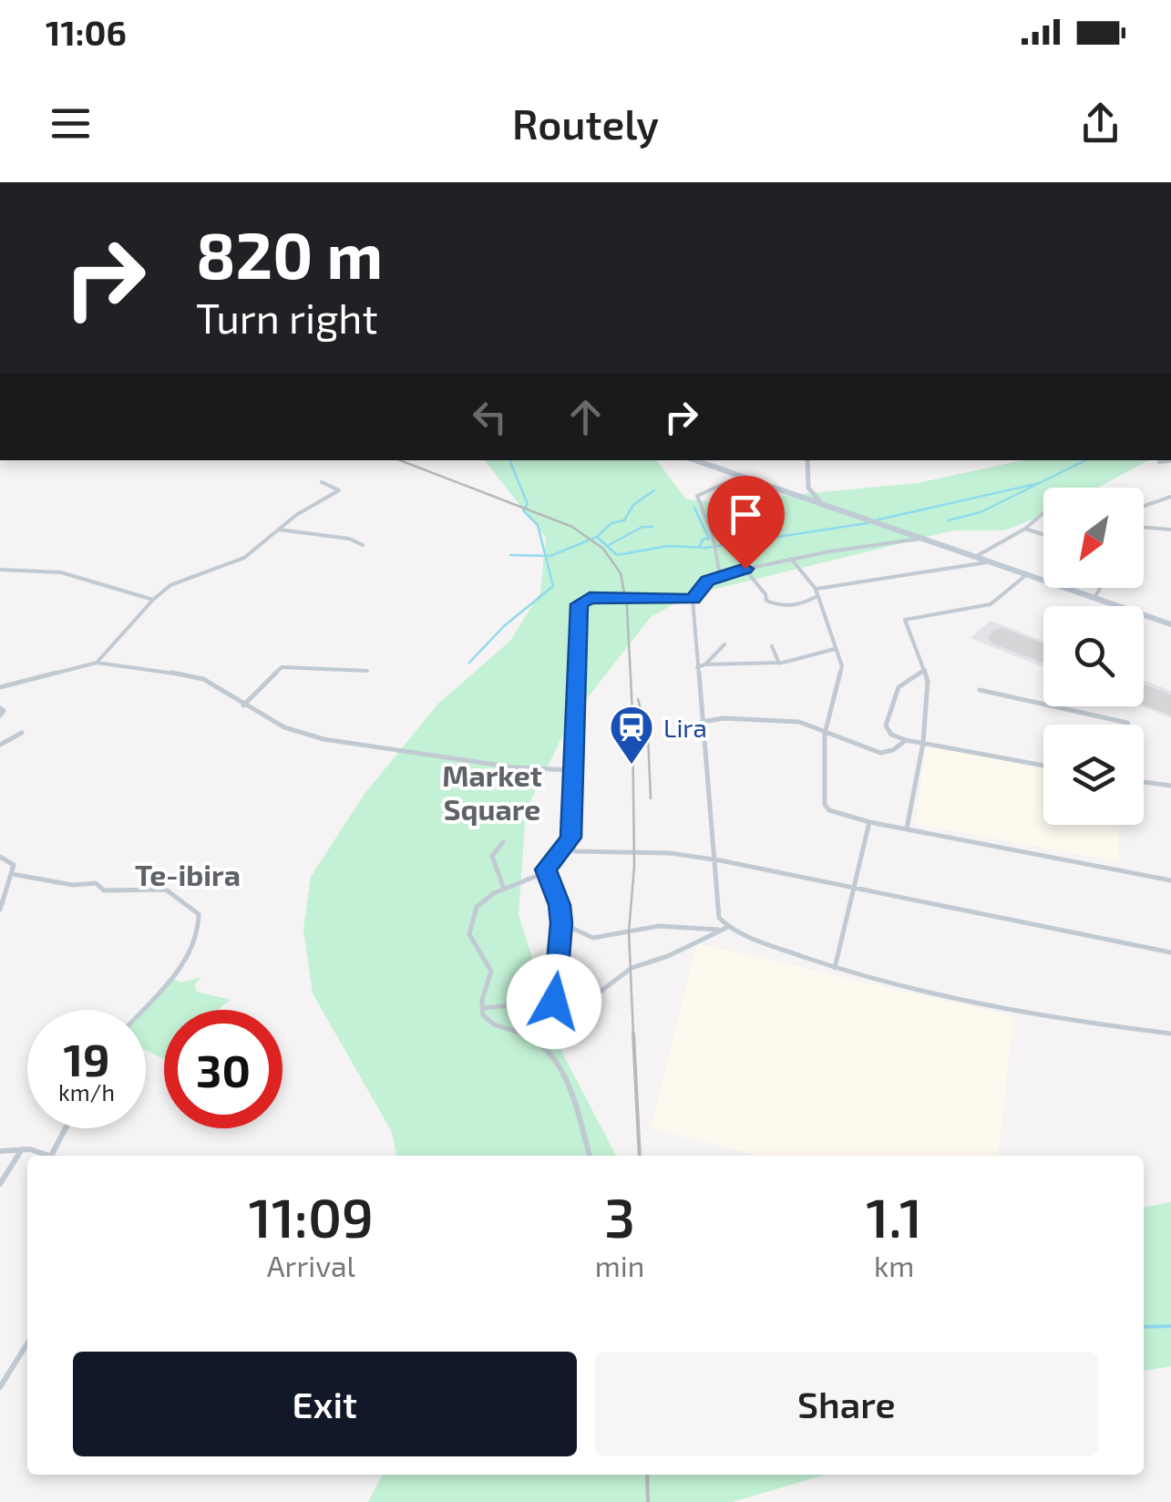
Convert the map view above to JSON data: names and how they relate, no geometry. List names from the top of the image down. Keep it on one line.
{"districts":["Market Square","Te-ibira"],"places":{"station":["Lira"]},"north":"bottom left","page":{"status":"11:06","header":"Routely","turn":["820 m","Turn right"],"speed":"19 km/h","limit":"30","eta":["11:09","Arrival","3","min","1.1","km"],"buttons":["Exit","Share"]}}
